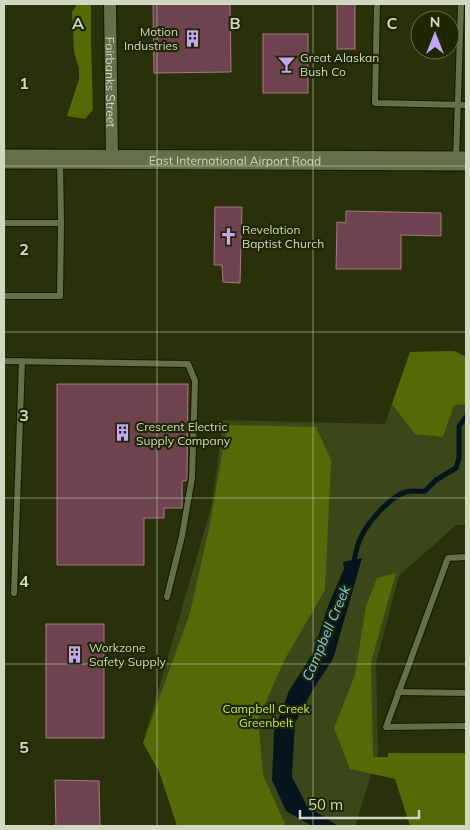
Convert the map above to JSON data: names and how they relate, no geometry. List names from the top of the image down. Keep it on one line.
{"streets":{"main road":["East International Airport Road"],"street":["Fairbanks Street"]},"crossings":[["Fairbanks Street","East International Airport Road"]],"water":["Campbell Creek"],"parks":["Campbell Creek Greenbelt"],"places":{"building":["Motion Industries","Crescent Electric Supply Company","Workzone Safety Supply"],"bar":["Great Alaskan Bush Co"],"church":["Revelation Baptist Church"]},"scale_bar":"50 m","north":"top","grid":{"columns":["A","B","C"],"rows":["1","2","3","4","5"]}}
